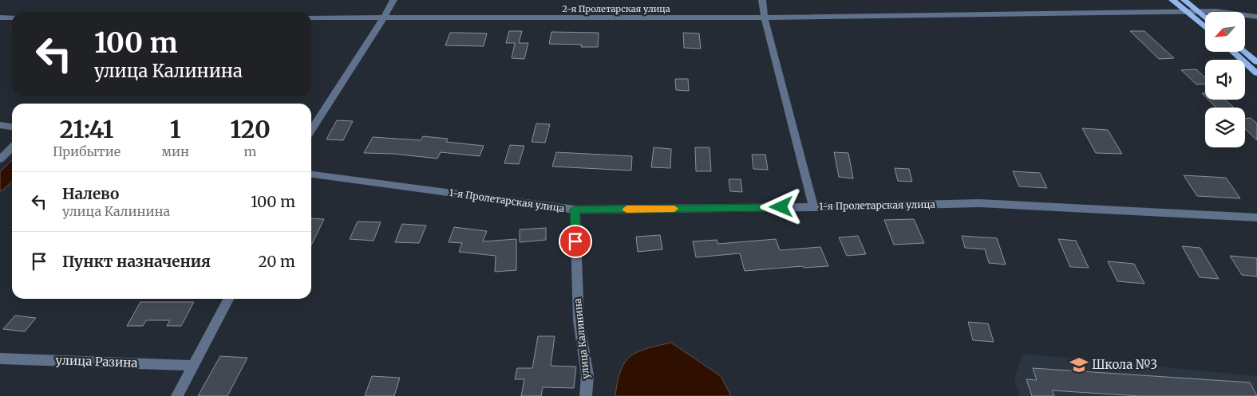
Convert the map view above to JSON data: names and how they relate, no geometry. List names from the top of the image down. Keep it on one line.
{"streets":{"street":["2-я Пролетарская улица","1-я Пролетарская улица","улица Калинина","улица Разина"]},"crossings":[["1-я Пролетарская улица","улица Калинина"]],"places":{"school or university":["Школа №3"]},"north":"bottom left","page":{"turn":["100 m","улица Калинина"],"eta":["21:41","Прибытие","1","мин","120","m"],"list":[{"name":"Налево","note":"улица Калинина","value":"100 m"},{"name":"Пункт назначения","value":"20 m"}]}}
